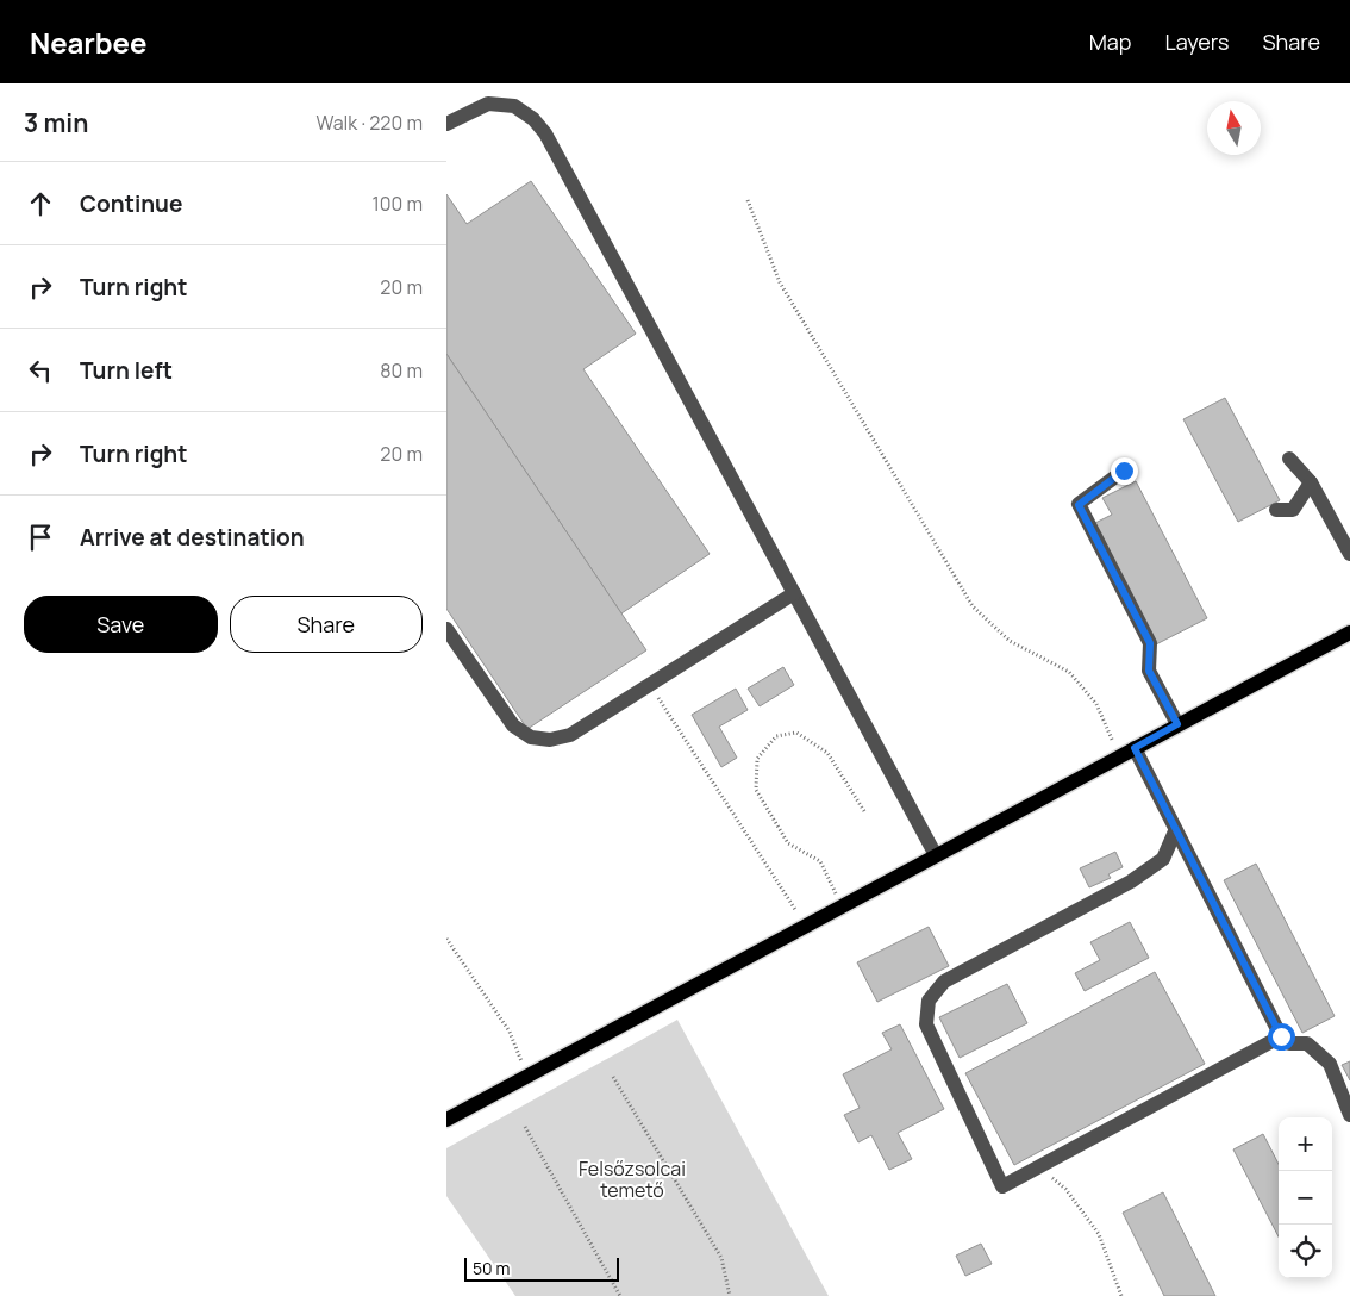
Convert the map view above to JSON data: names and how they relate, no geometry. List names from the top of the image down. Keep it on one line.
{"parks":["Felsőzsolcai temető"],"scale_bar":"50 m","north":"top","page":{"header":"Nearbee","nav":["Map","Layers","Share"],"heading":["3 min","Walk · 220 m"],"list":[["Continue","100 m"],["Turn right","20 m"],["Turn left","80 m"],["Turn right","20 m"],"Arrive at destination"],"buttons":["Save","Share"],"map_buttons":["+","−"],"scale":"50 m"}}
